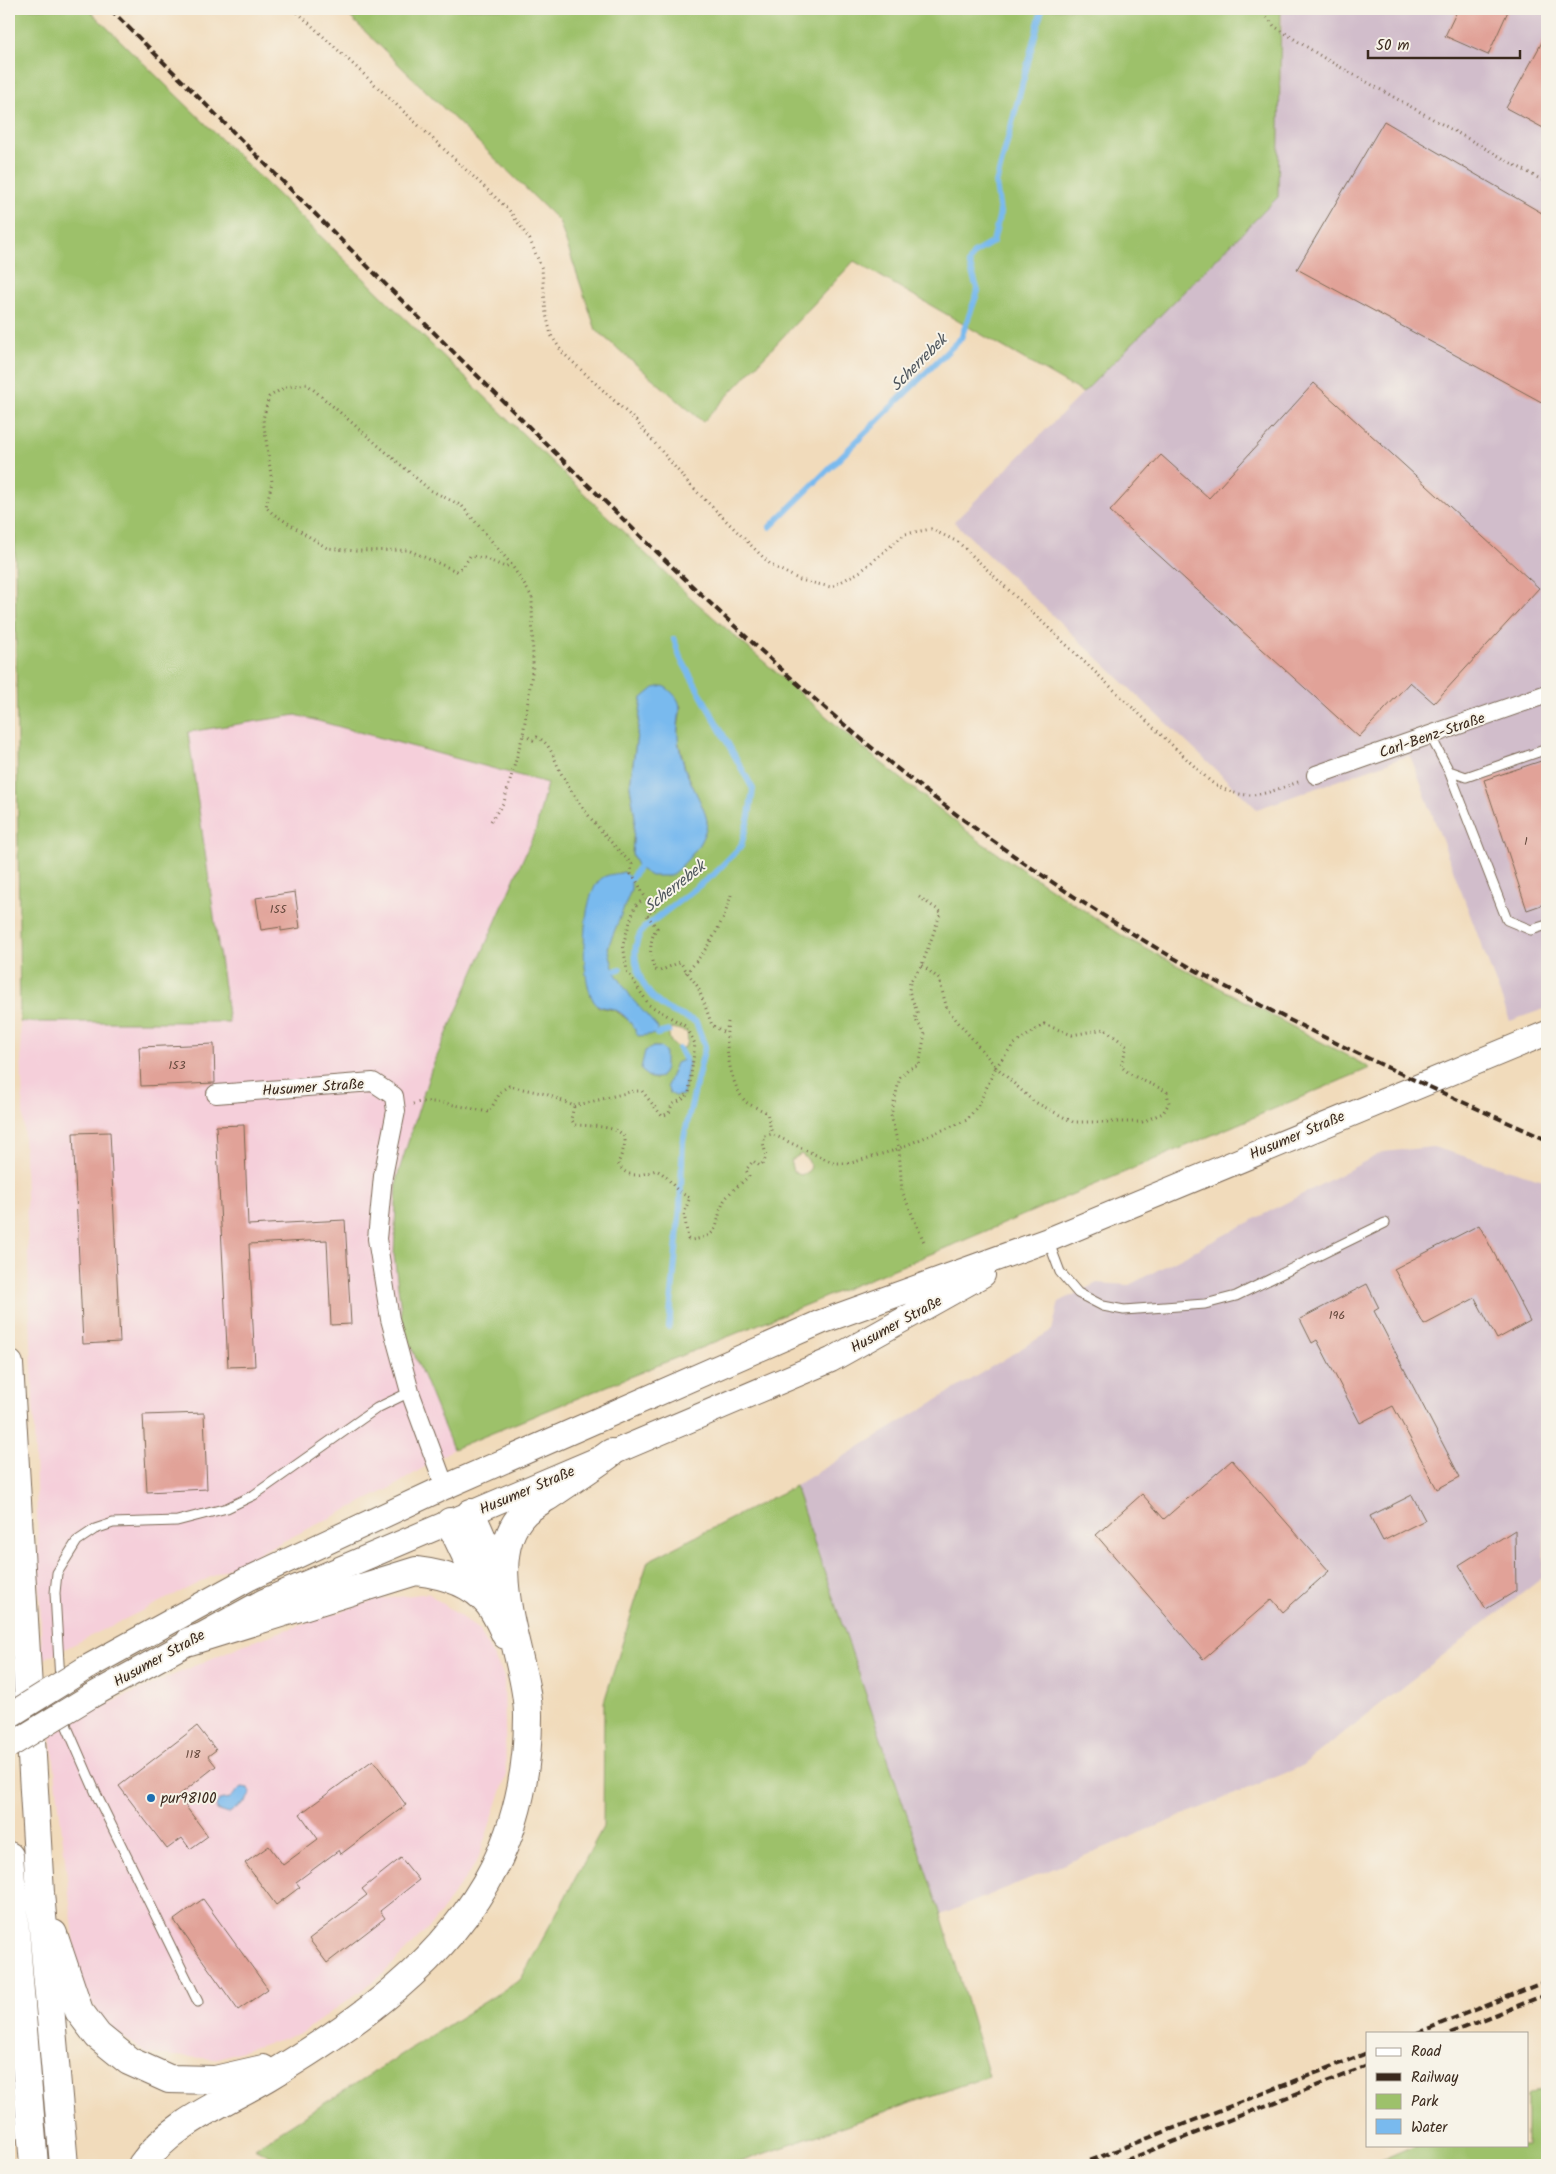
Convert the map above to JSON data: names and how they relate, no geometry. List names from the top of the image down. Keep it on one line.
{"streets":{"main road":["Husumer Straße"],"street":["Carl-Benz-Straße"]},"water":["Scherrebek"],"places":["pur98100"],"house_numbers":["1","155","153","196","118"],"legend":["Road","Railway","Park","Water"],"scale_bar":"50 m"}
